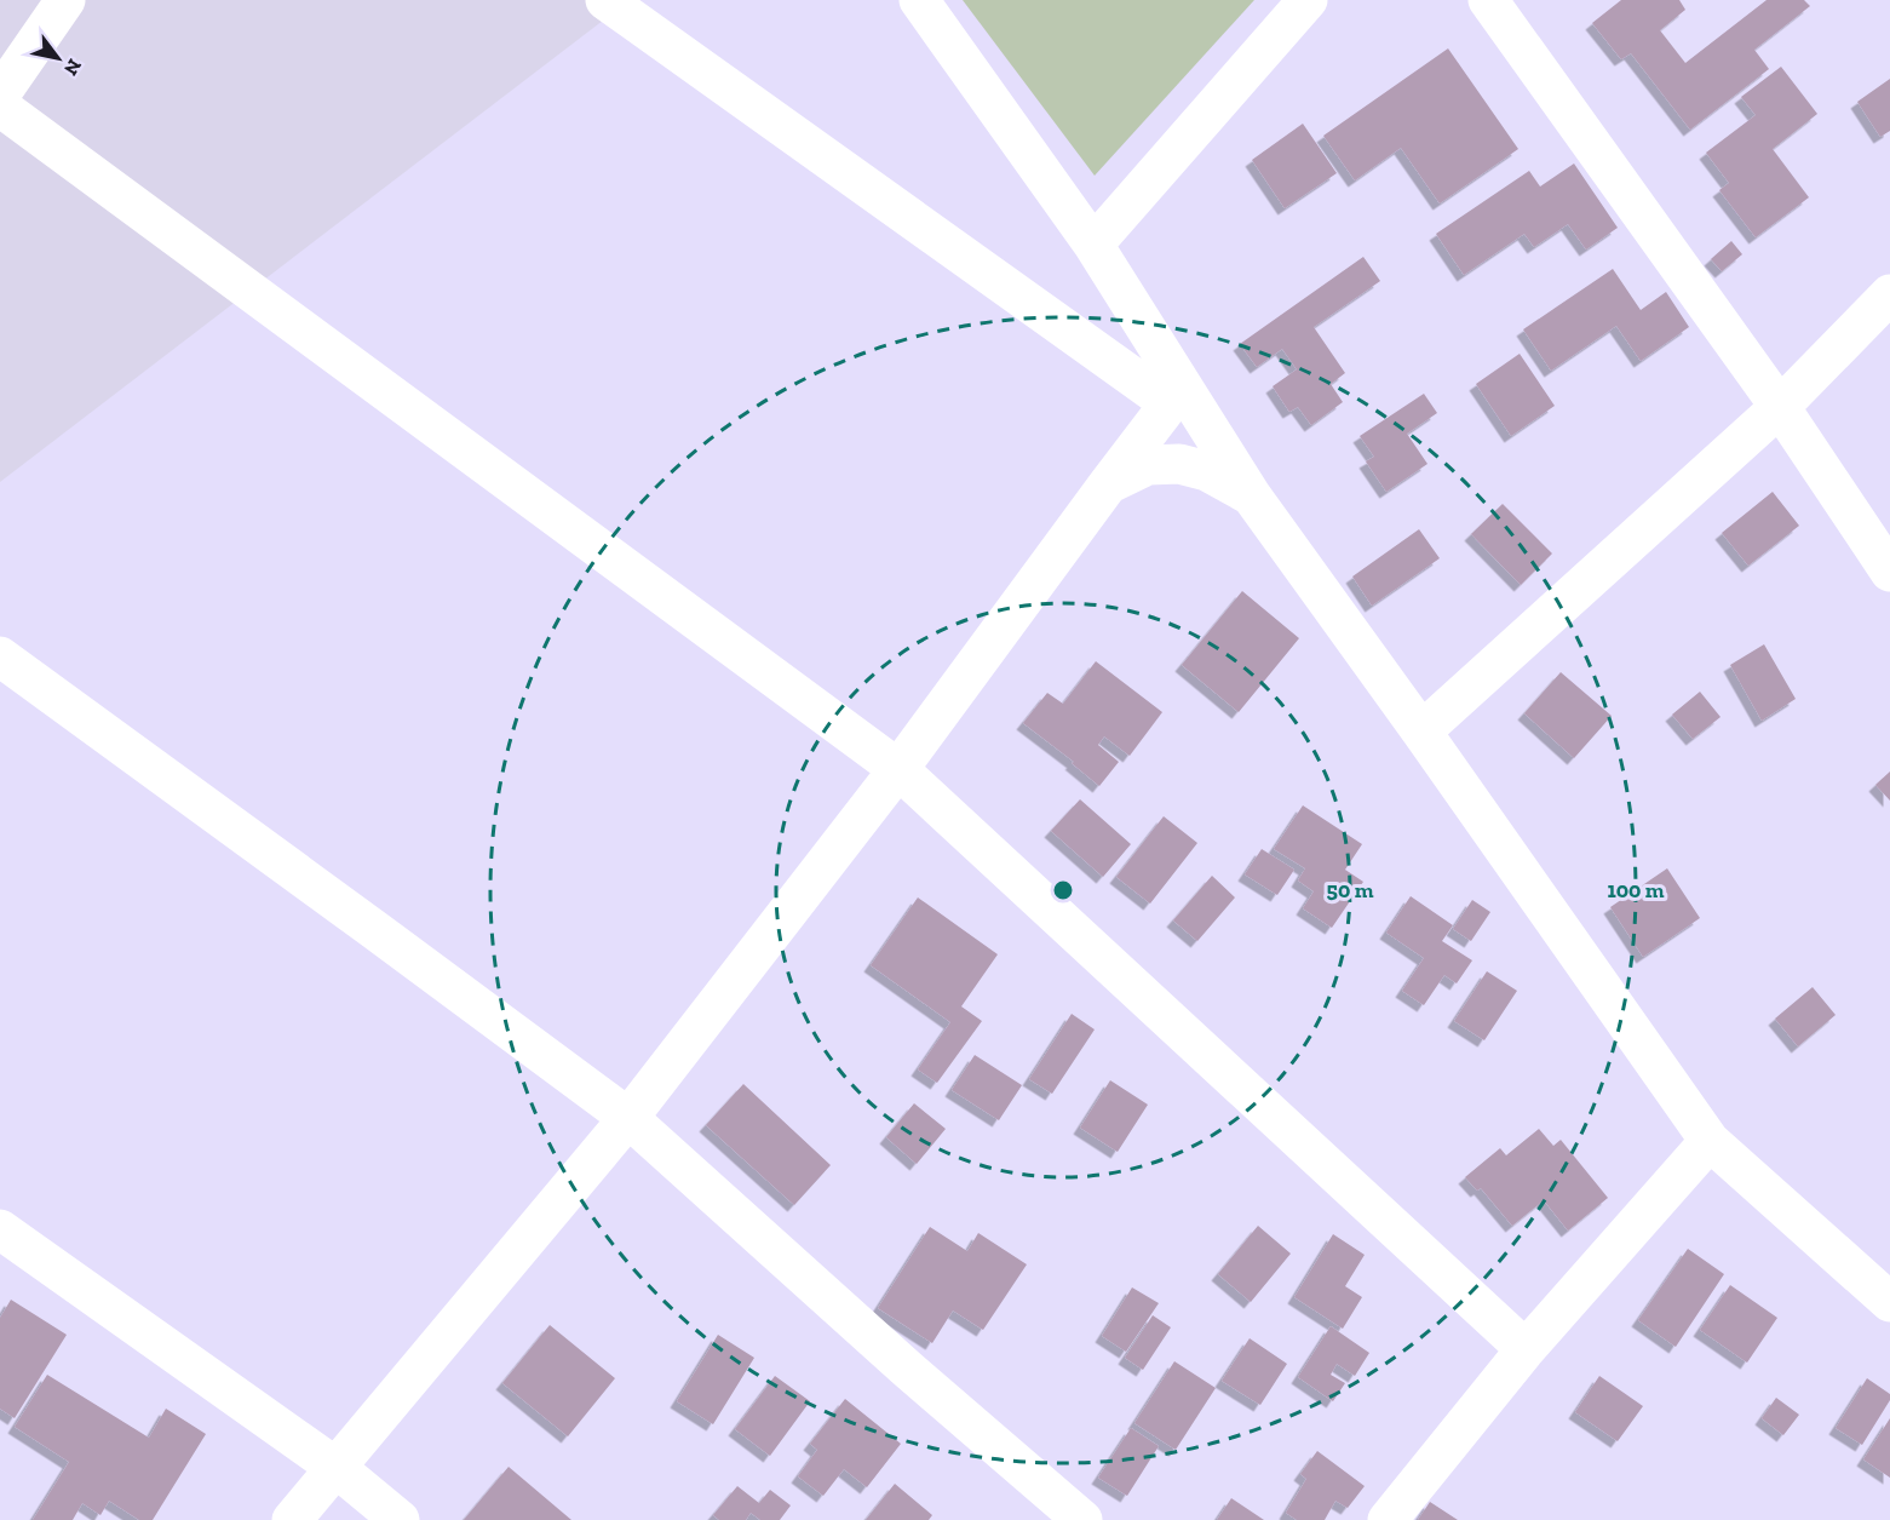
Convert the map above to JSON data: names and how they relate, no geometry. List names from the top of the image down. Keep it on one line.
{"north":"bottom right","rings":["50 m","100 m"]}
